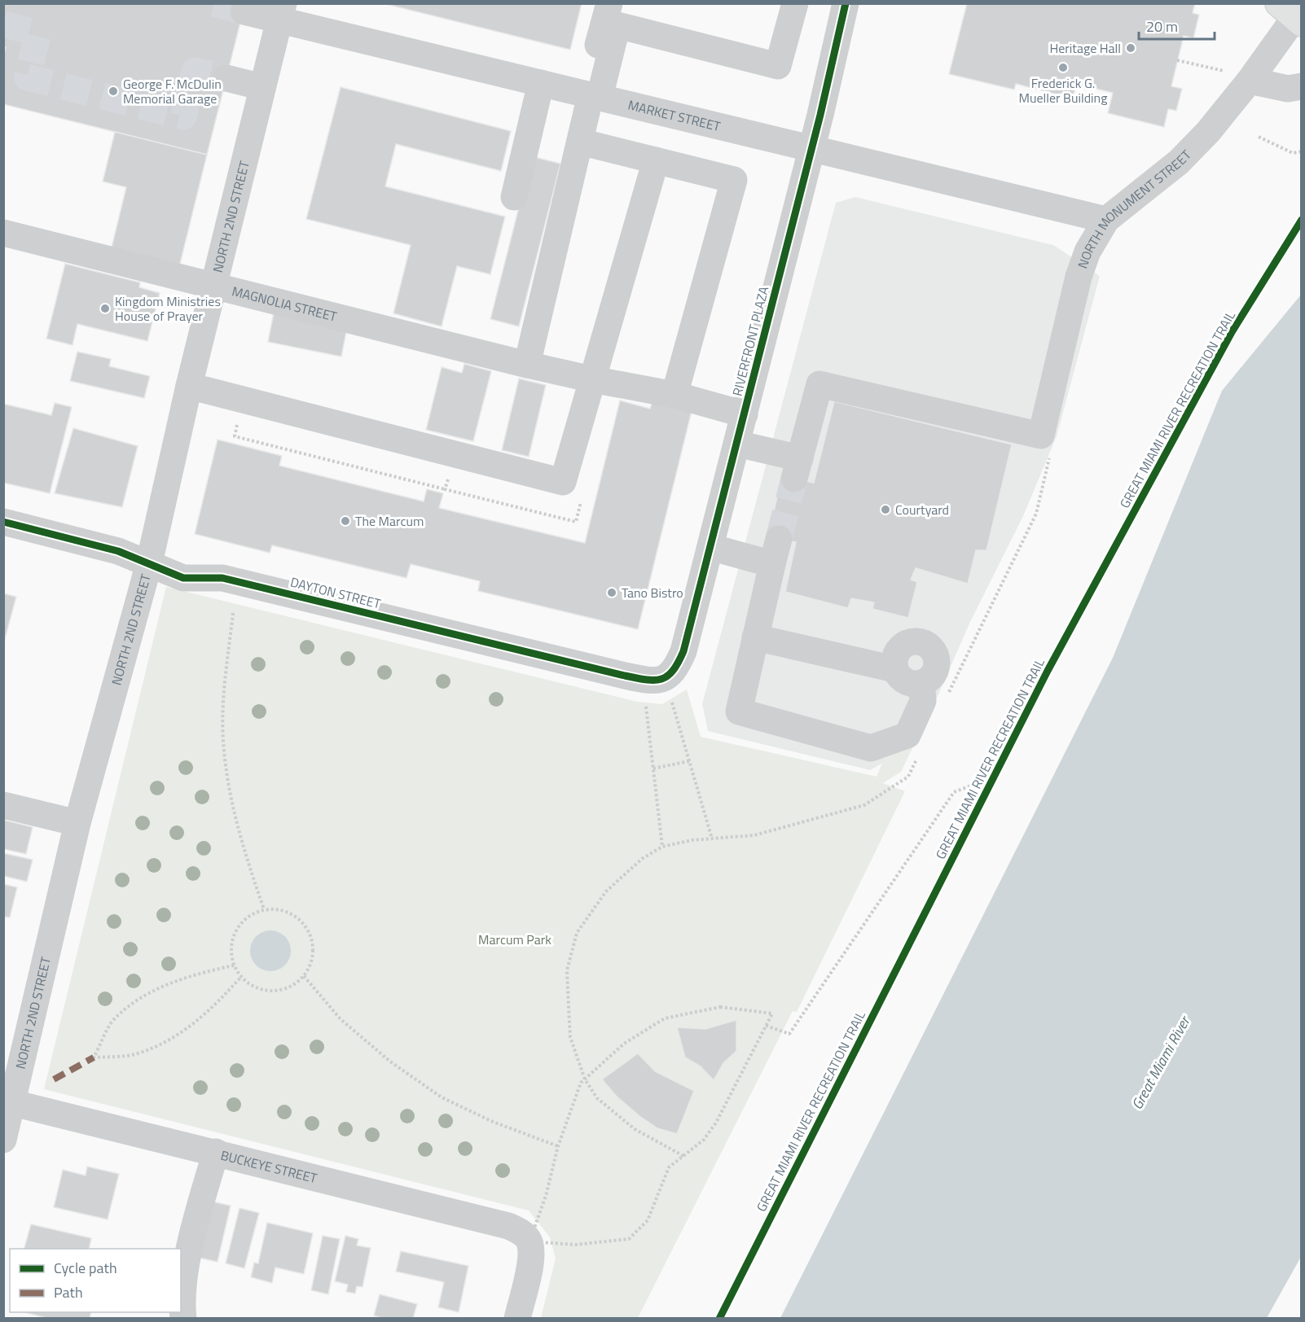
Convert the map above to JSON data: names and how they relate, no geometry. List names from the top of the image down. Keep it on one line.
{"streets":{"street":["MARKET STREET","NORTH MONUMENT STREET","NORTH 2ND STREET","MAGNOLIA STREET","RIVERFRONT PLAZA","DAYTON STREET","BUCKEYE STREET"],"cycle path":["GREAT MIAMI RIVER RECREATION TRAIL"]},"crossings":[["MARKET STREET","NORTH MONUMENT STREET"],["MARKET STREET","NORTH 2ND STREET"],["MARKET STREET","RIVERFRONT PLAZA"],["NORTH 2ND STREET","MAGNOLIA STREET"],["NORTH 2ND STREET","DAYTON STREET"],["NORTH 2ND STREET","BUCKEYE STREET"],["MAGNOLIA STREET","RIVERFRONT PLAZA"],["RIVERFRONT PLAZA","DAYTON STREET"]],"water":["Great Miami River"],"parks":["Marcum Park"],"places":["Heritage Hall","Frederick G. Mueller Building","George F. McDulin Memorial Garage","Kingdom Ministries House of Prayer","Courtyard","The Marcum","Tano Bistro"],"legend":["Cycle path","Path"],"scale_bar":"20 m"}
